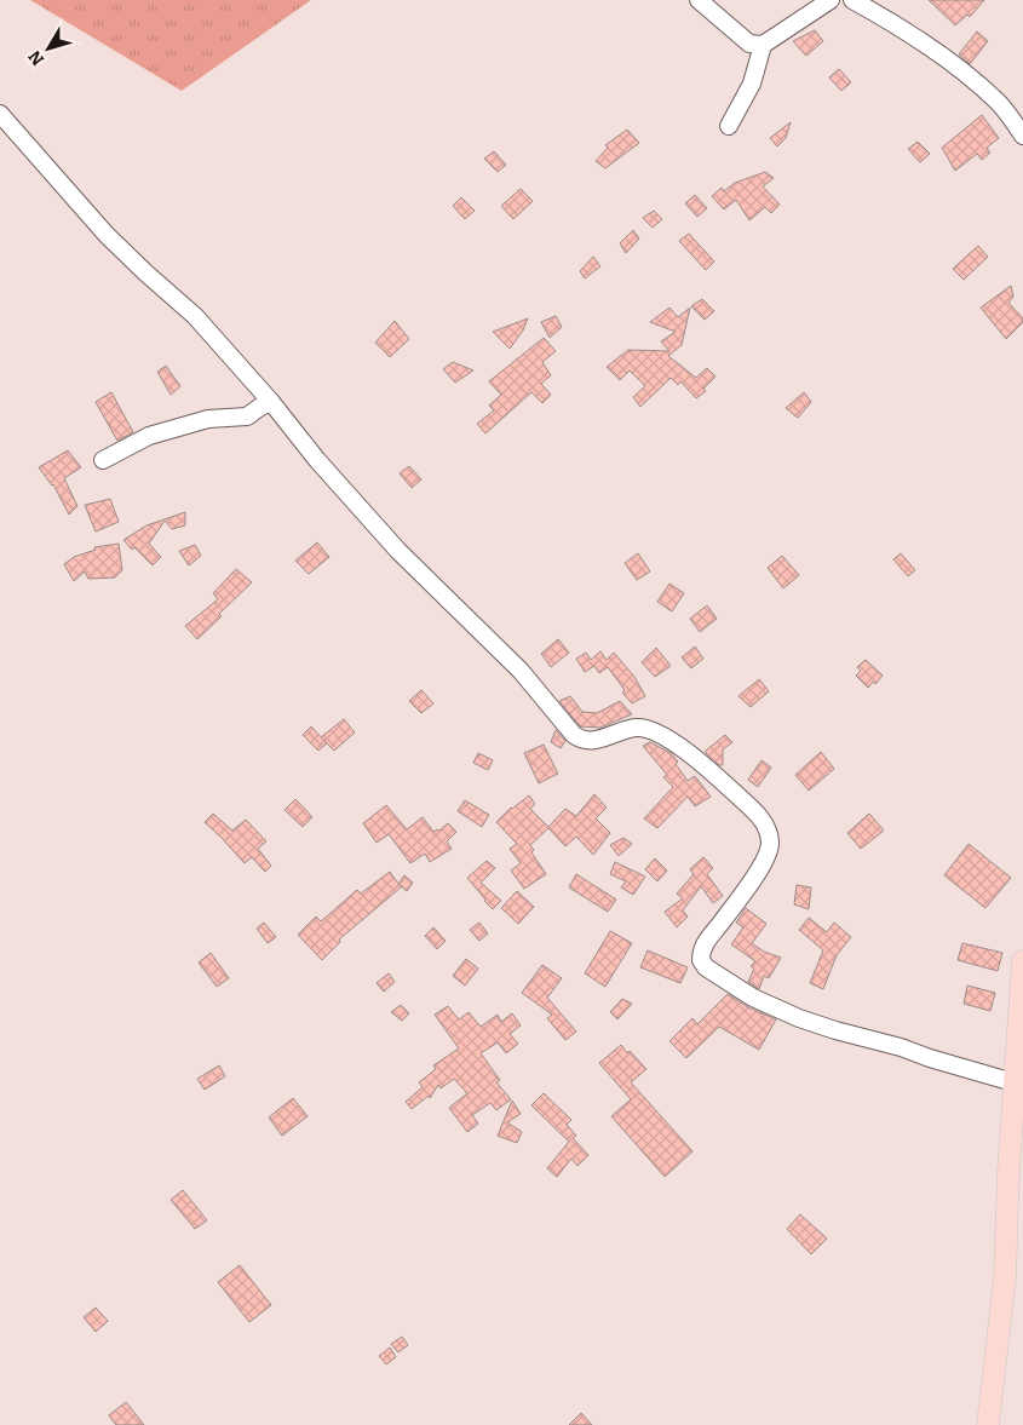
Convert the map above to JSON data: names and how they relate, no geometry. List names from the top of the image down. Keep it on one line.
{"north":"bottom left"}
